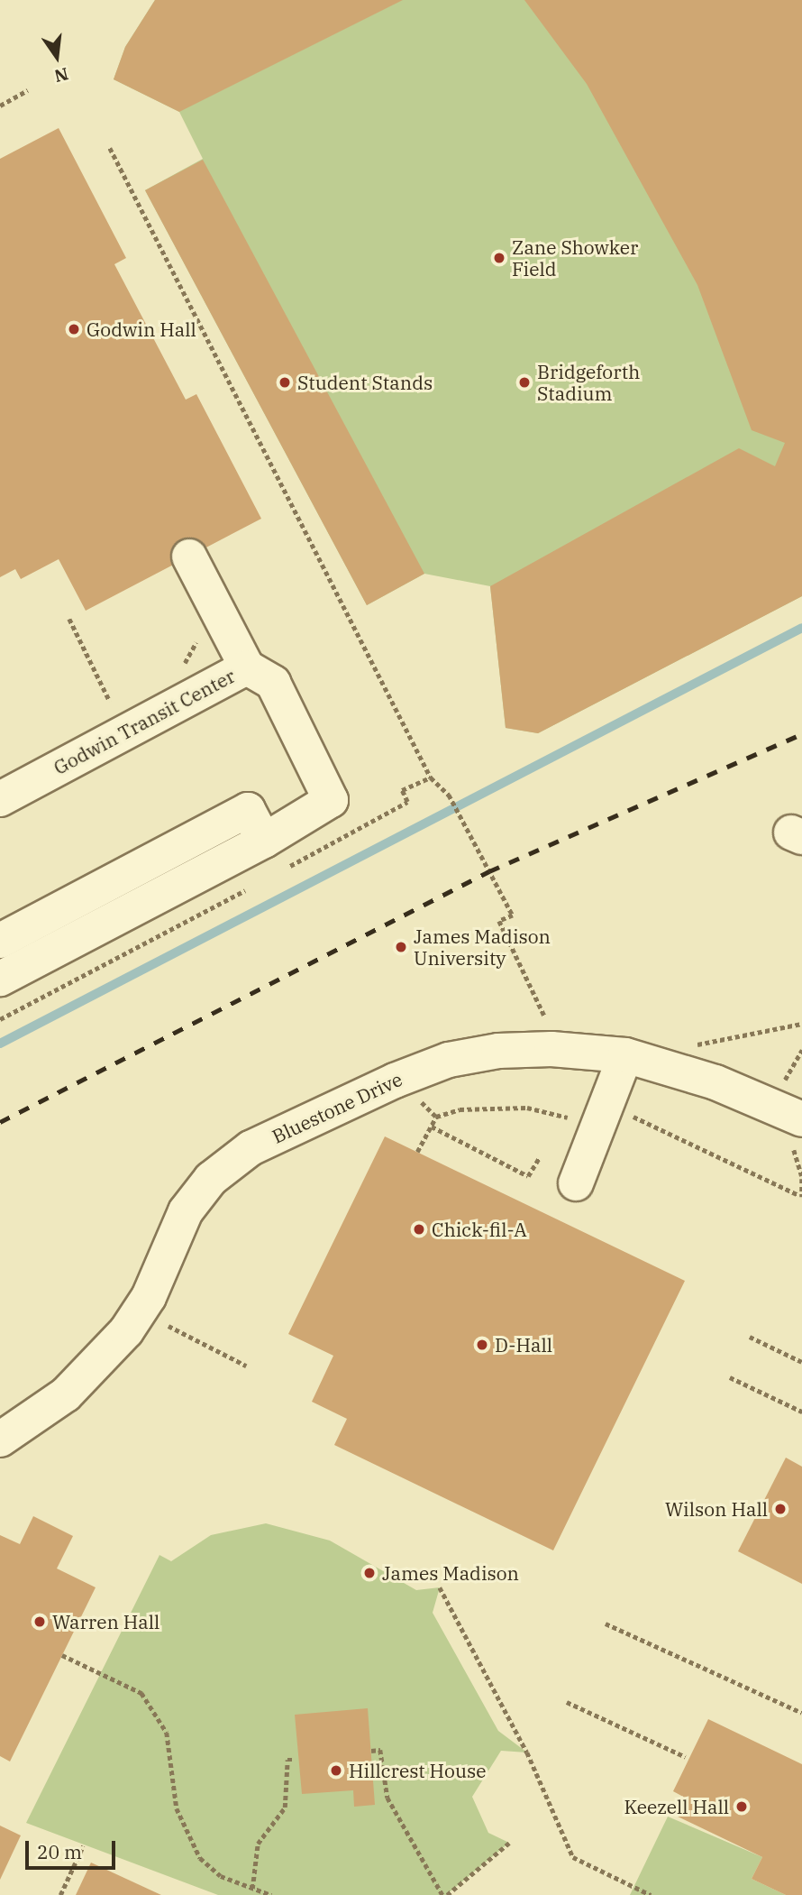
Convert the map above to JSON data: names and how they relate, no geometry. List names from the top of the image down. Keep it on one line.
{"streets":{"street":["Godwin Transit Center","Bluestone Drive"]},"places":["Zane Showker Field","Godwin Hall","Student Stands","Bridgeforth Stadium","James Madison University","Chick-fil-A","D-Hall","Wilson Hall","James Madison","Warren Hall","Hillcrest House","Keezell Hall"],"scale_bar":"20 m","north":"bottom"}
